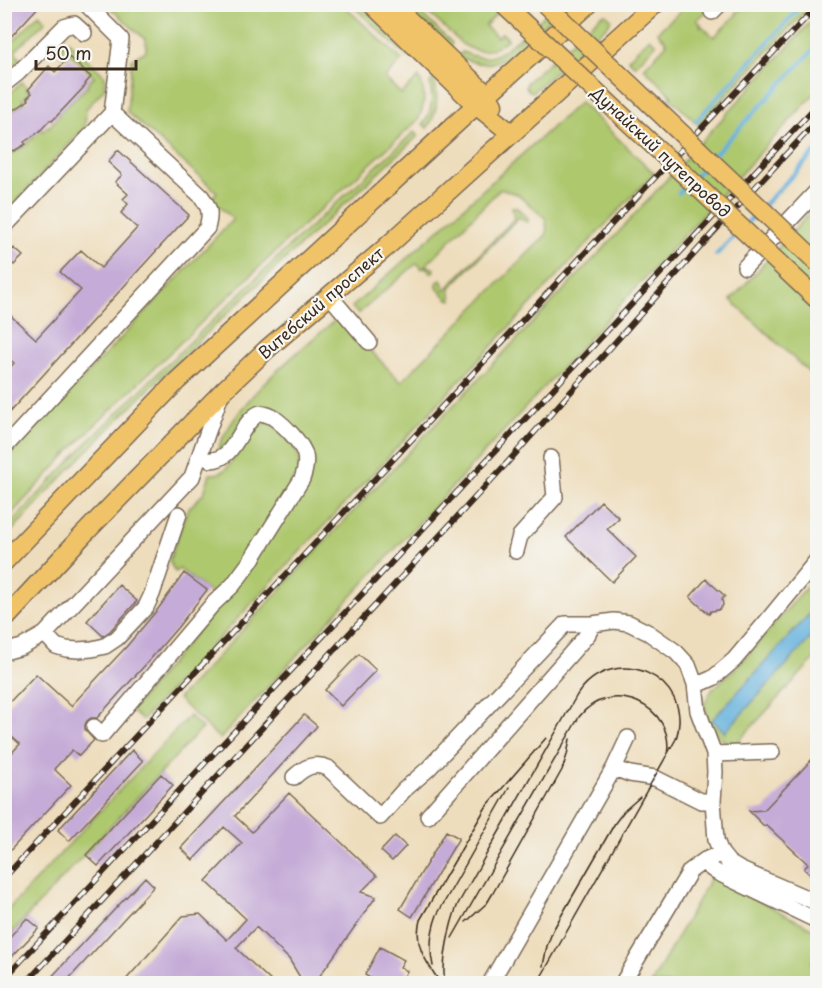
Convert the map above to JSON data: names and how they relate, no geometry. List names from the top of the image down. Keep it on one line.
{"streets":{"main road":["Дунайский путепровод","Витебский проспект"]},"scale_bar":"50 m"}
